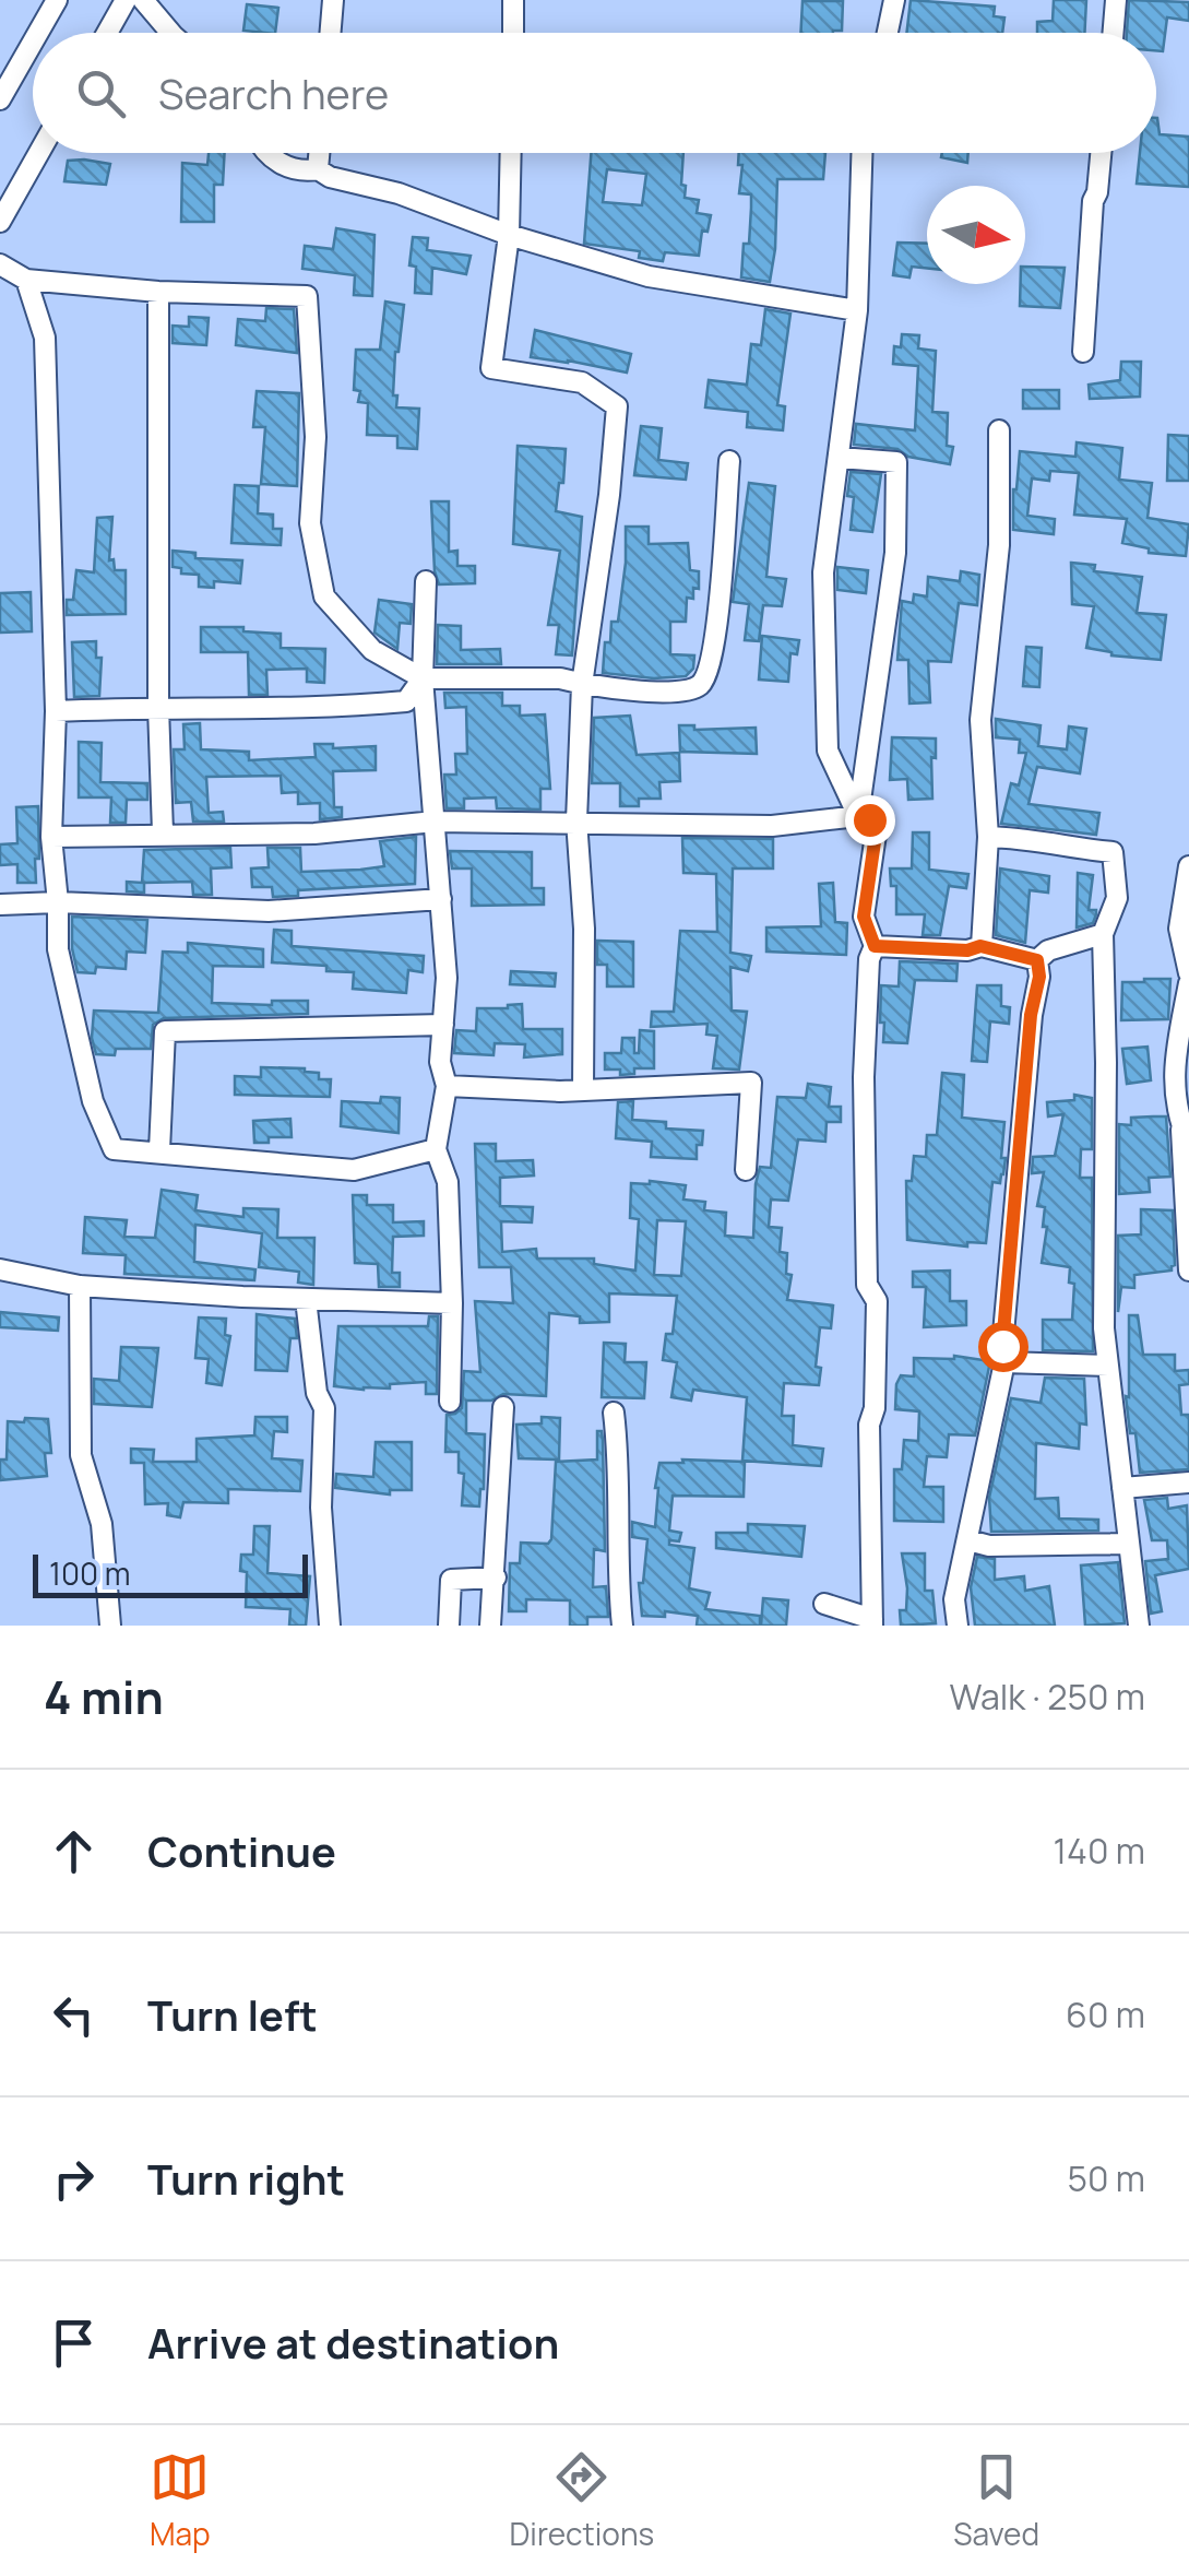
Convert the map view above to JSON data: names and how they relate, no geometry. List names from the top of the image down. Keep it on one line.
{"scale_bar":"100 m","north":"right","page":{"search":"Search here","scale":"100 m","heading":["4 min","Walk · 250 m"],"list":[["Continue","140 m"],["Turn left","60 m"],["Turn right","50 m"],"Arrive at destination"],"nav":["Map","Directions","Saved"]}}
